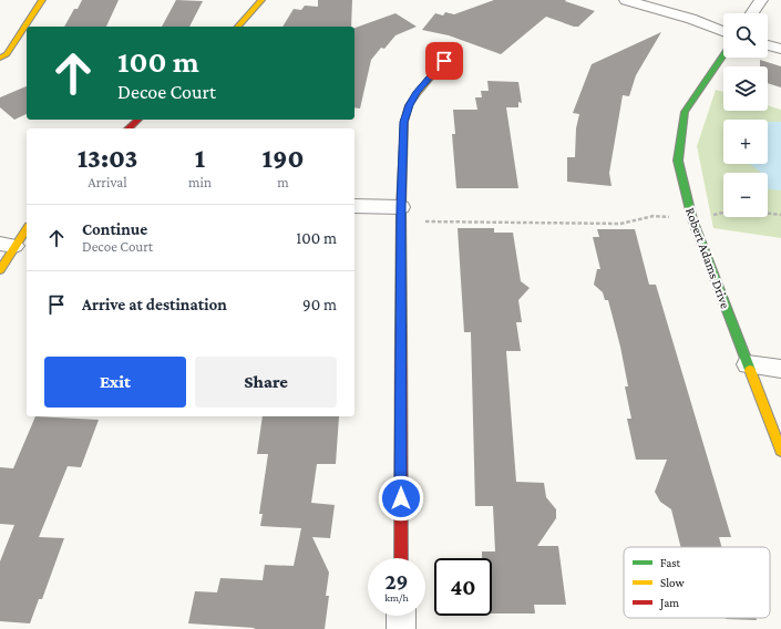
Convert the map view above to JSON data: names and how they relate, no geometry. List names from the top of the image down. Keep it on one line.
{"streets":{"street":["Robert Adams Drive"]},"legend":["Fast","Slow","Jam"],"page":{"map_buttons":["+","−"],"turn":["100 m","Decoe Court"],"eta":["13:03","Arrival","1","min","190","m"],"list":[{"name":"Continue","note":"Decoe Court","value":"100 m"},{"name":"Arrive at destination","value":"90 m"}],"buttons":["Exit","Share"],"speed":"29 km/h","limit":"40"}}
